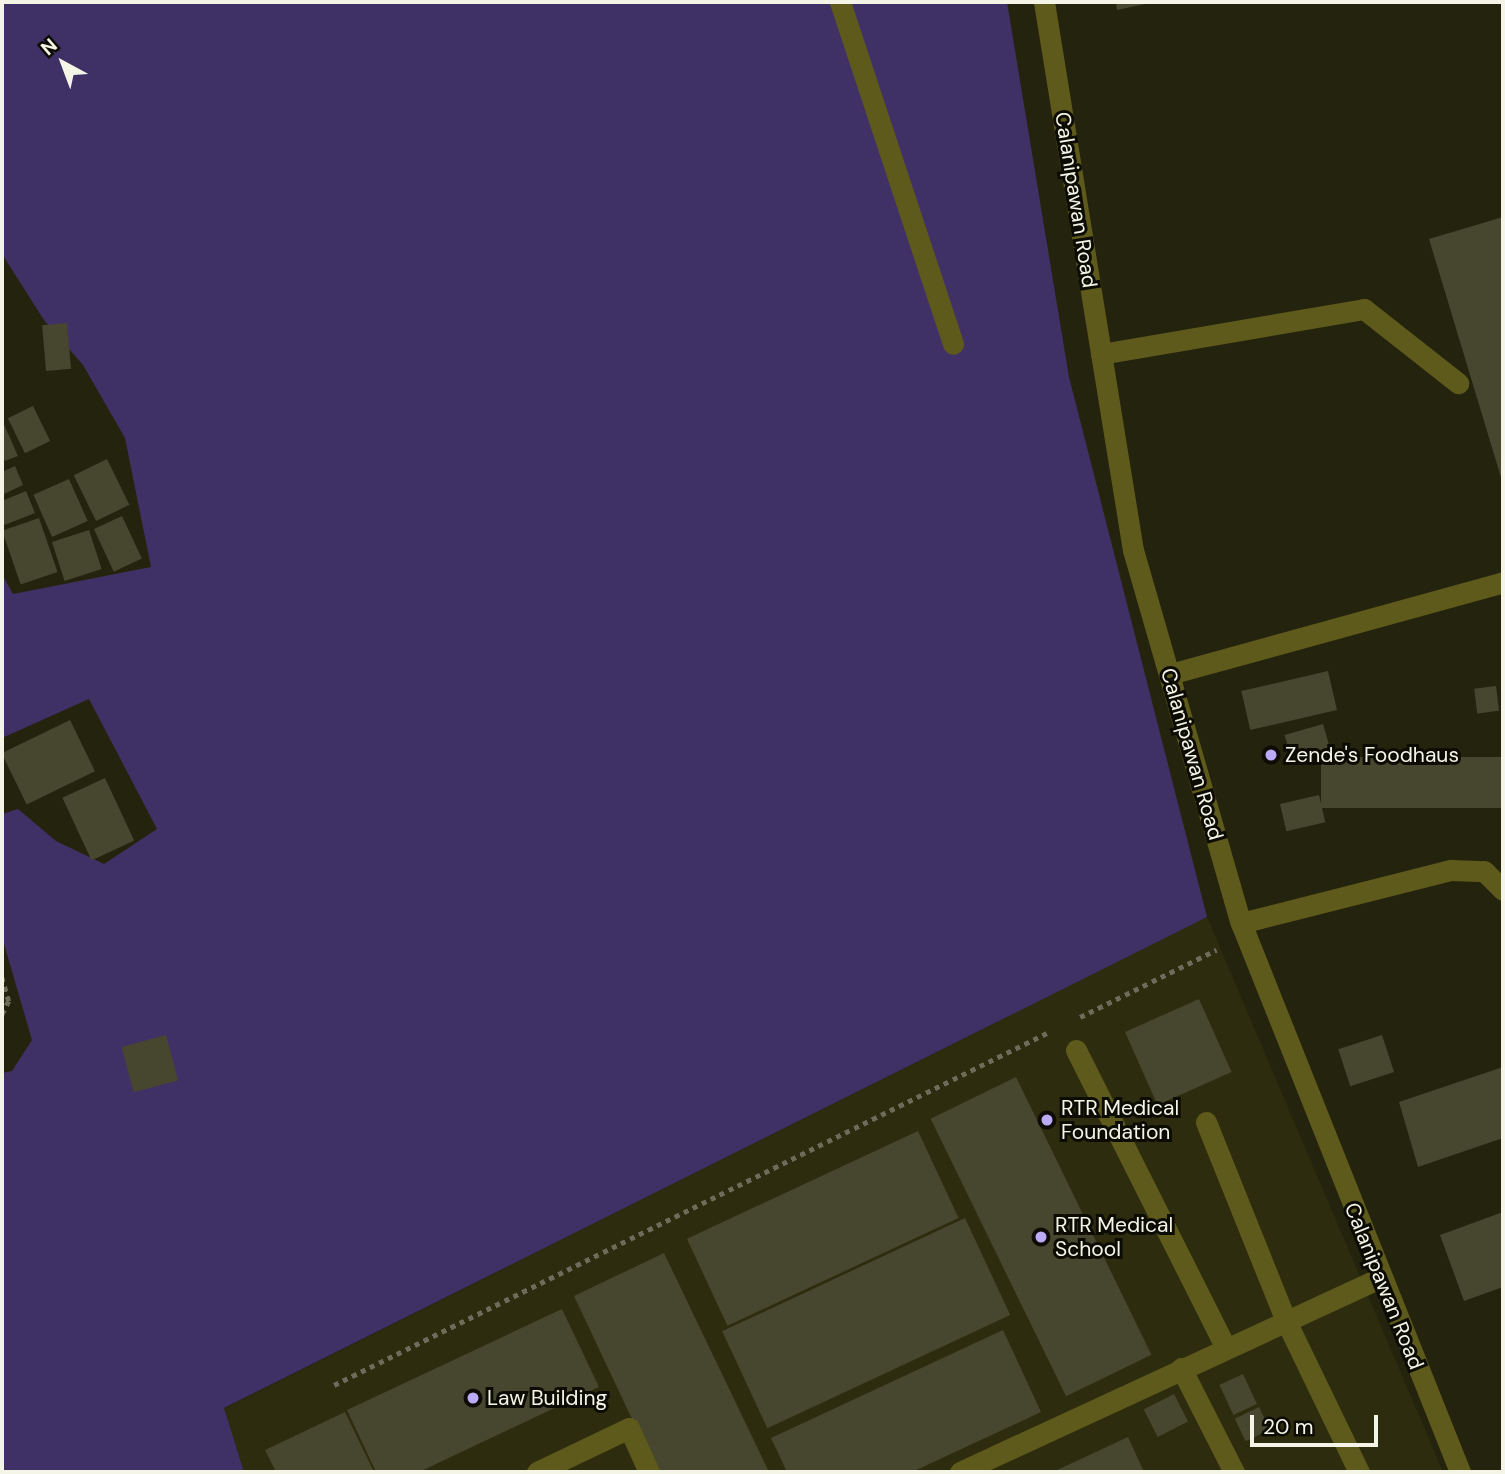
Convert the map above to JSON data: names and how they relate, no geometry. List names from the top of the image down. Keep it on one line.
{"streets":{"street":["Calanipawan Road"]},"places":["Zende's Foodhaus","RTR Medical Foundation","RTR Medical School","Law Building"],"scale_bar":"20 m","north":"top left"}
